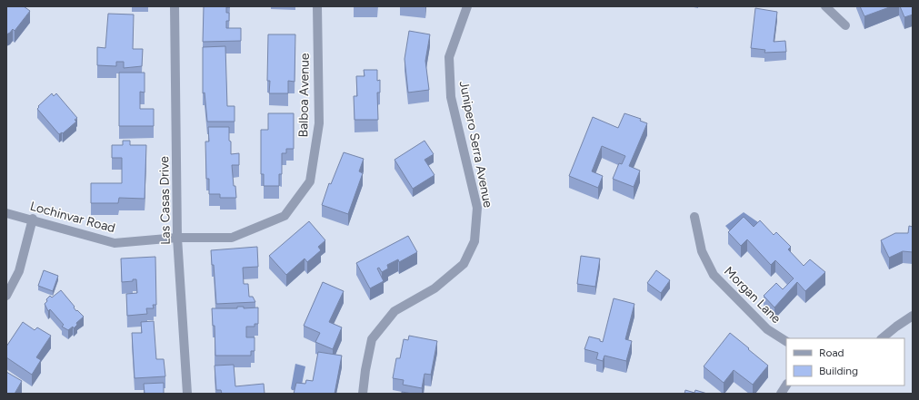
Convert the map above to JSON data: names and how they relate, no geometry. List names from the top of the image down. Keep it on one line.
{"streets":{"street":["Balboa Avenue","Junipero Serra Avenue","Las Casas Drive","Lochinvar Road","Morgan Lane"]},"crossings":[["Balboa Avenue","Las Casas Drive"],["Balboa Avenue","Lochinvar Road"],["Las Casas Drive","Lochinvar Road"]],"legend":["Road","Building"]}
